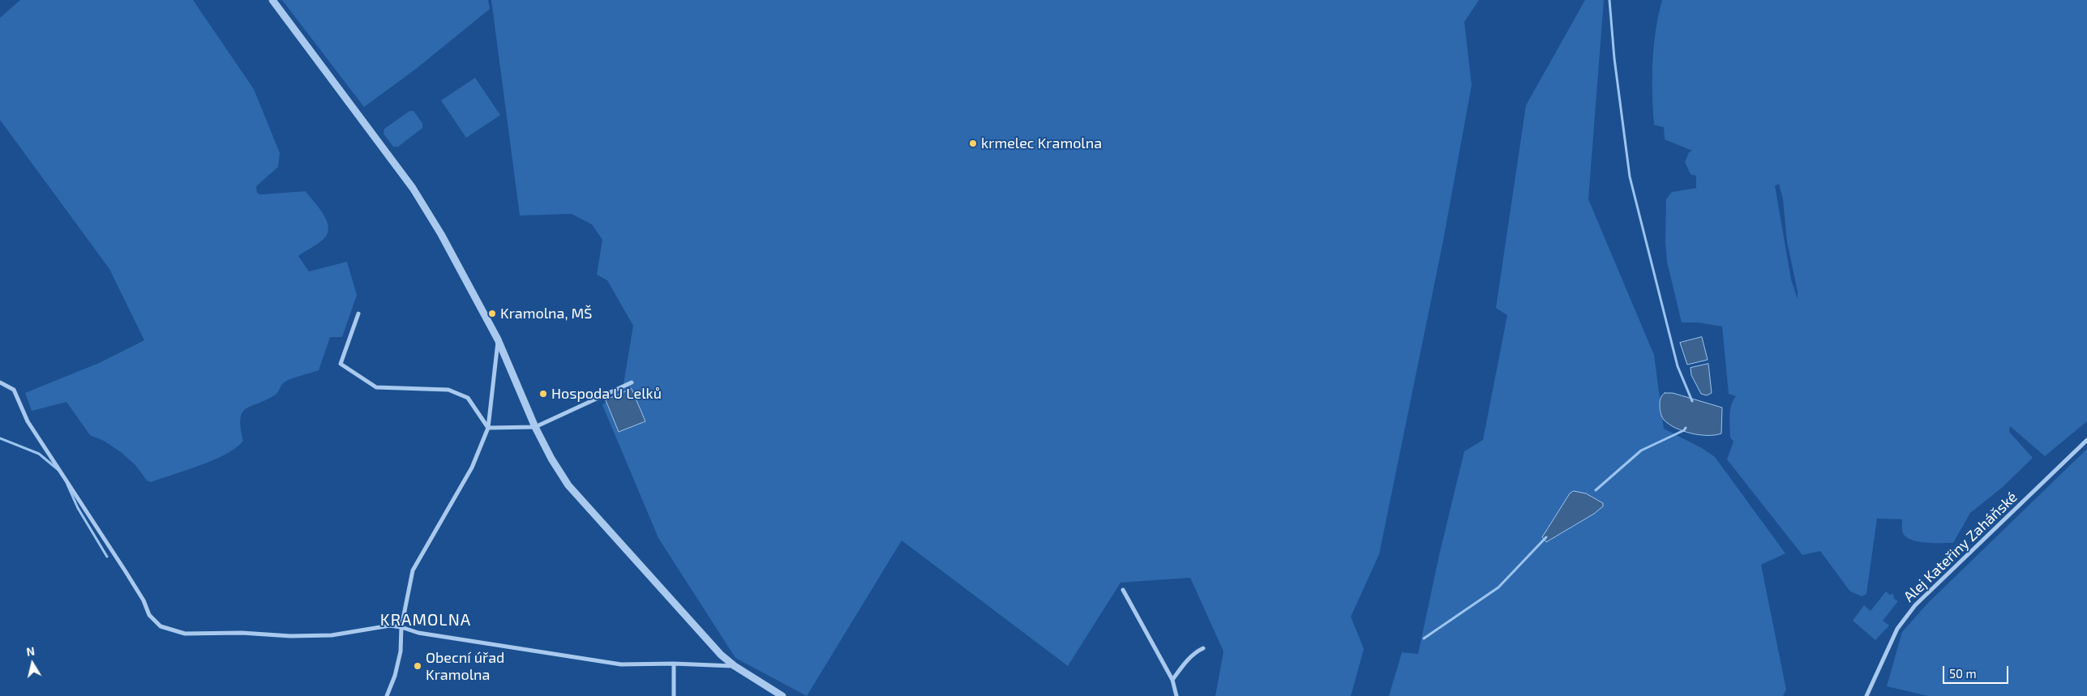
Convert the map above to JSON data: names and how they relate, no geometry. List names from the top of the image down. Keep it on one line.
{"streets":{"street":["Alej Kateřiny Zaháňské"]},"districts":["KRAMOLNA"],"places":["krmelec Kramolna","Kramolna, MŠ","Hospoda U Lelků","Obecní úřad Kramolna"],"scale_bar":"50 m","north":"top"}
